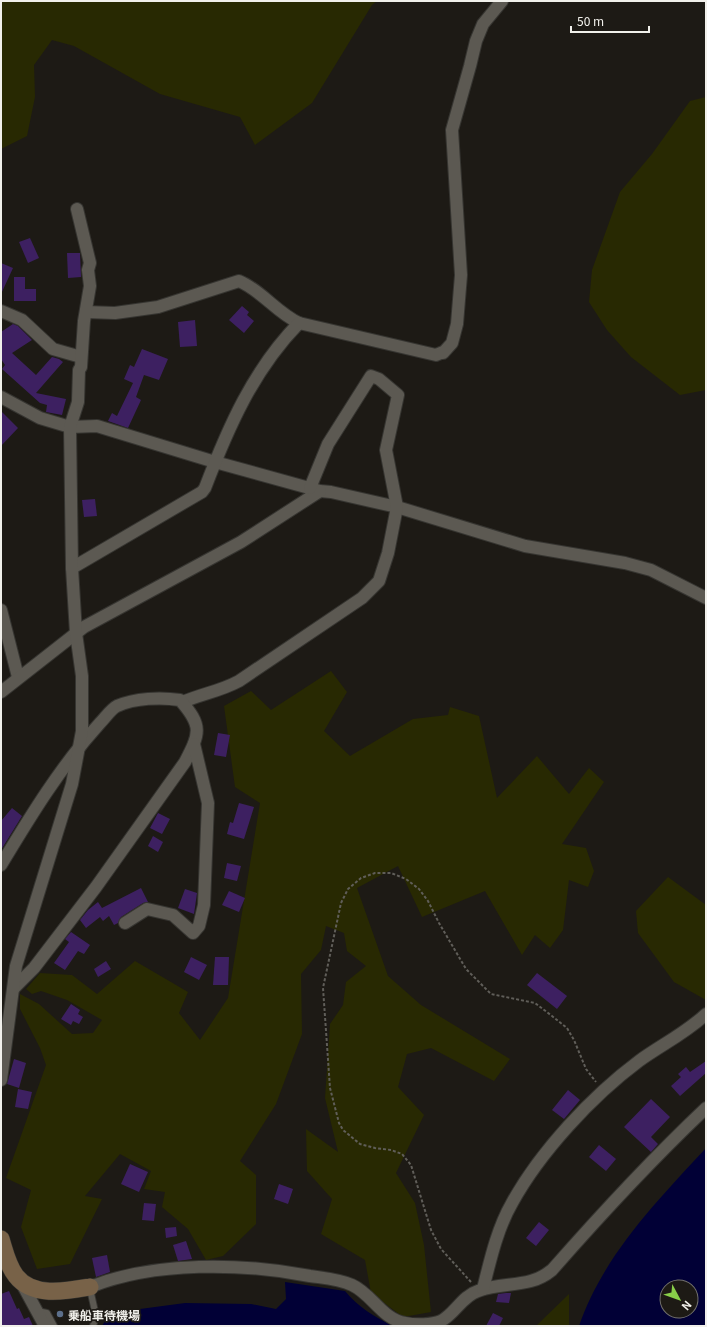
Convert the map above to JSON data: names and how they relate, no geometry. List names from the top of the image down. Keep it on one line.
{"places":["乗船車待機場"],"scale_bar":"50 m","north":"bottom right"}
